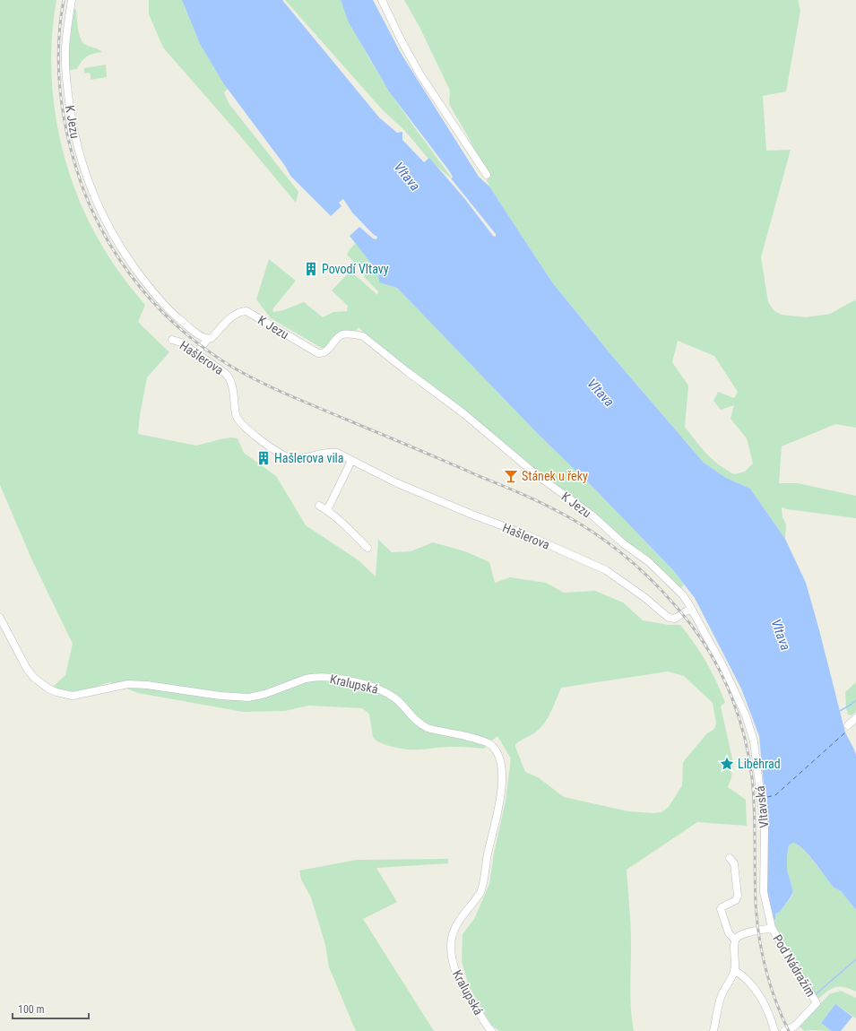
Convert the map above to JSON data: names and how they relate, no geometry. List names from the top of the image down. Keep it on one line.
{"streets":{"street":["K Jezu","Hašlerova","Kralupská","Vltavská","Pod Nádražím"]},"crossings":[["K Jezu","Vltavská"],["Hašlerova","Vltavská"],["Vltavská","Pod Nádražím"]],"water":["Vltava"],"places":{"building":["Povodí Vltavy","Hašlerova vila"],"bar":["Stánek u řeky"],"place":["Liběhrad"]},"scale_bar":"100 m"}
